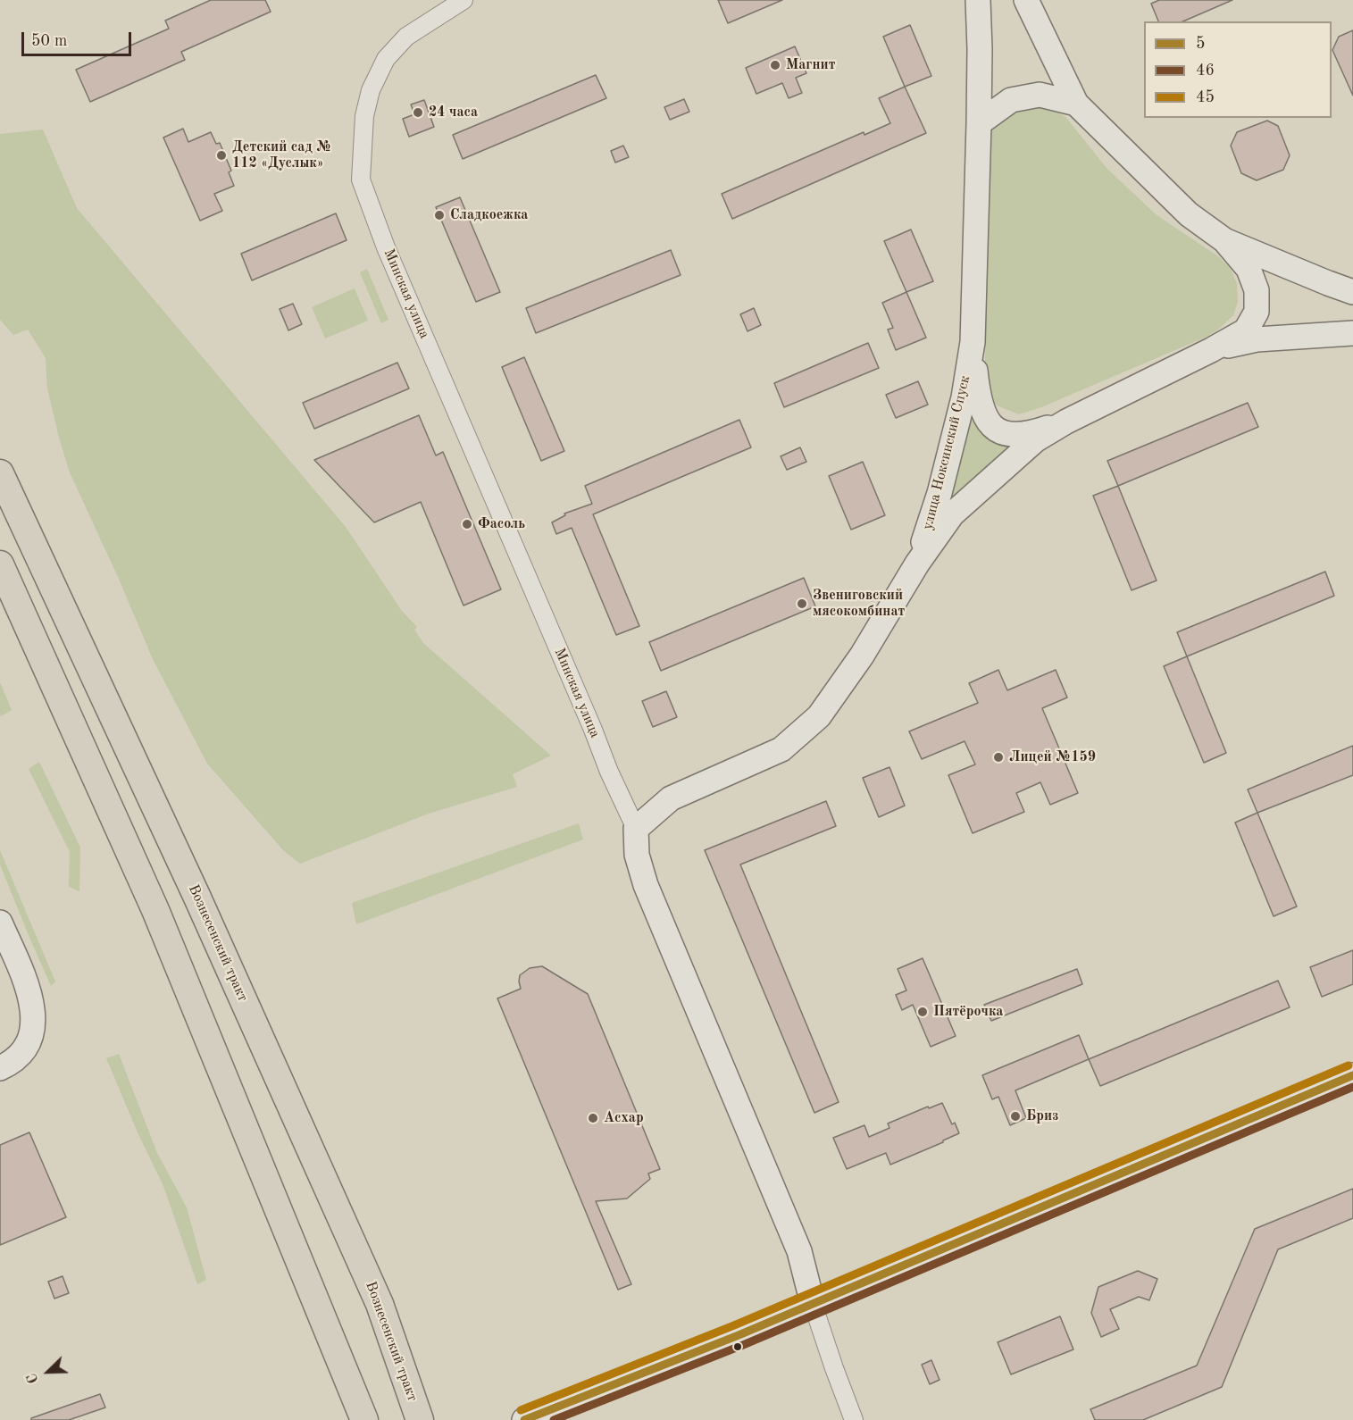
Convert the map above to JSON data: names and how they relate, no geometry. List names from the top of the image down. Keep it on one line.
{"streets":{"main road":["Вознесенский тракт"],"street":["Минская улица","улица Ноксинский Спуск"]},"crossings":[["Минская улица","улица Ноксинский Спуск"]],"places":["Магнит","24 часа","Детский сад № 112 «Дуслык»","Сладкоежка","Фасоль","Звениговский мясокомбинат","Лицей №159","Пятёрочка","Бриз","Асхар"],"lines":["transit line 45","transit line 5","transit line 46"],"legend":["5","46","45"],"scale_bar":"50 m","north":"bottom left"}
